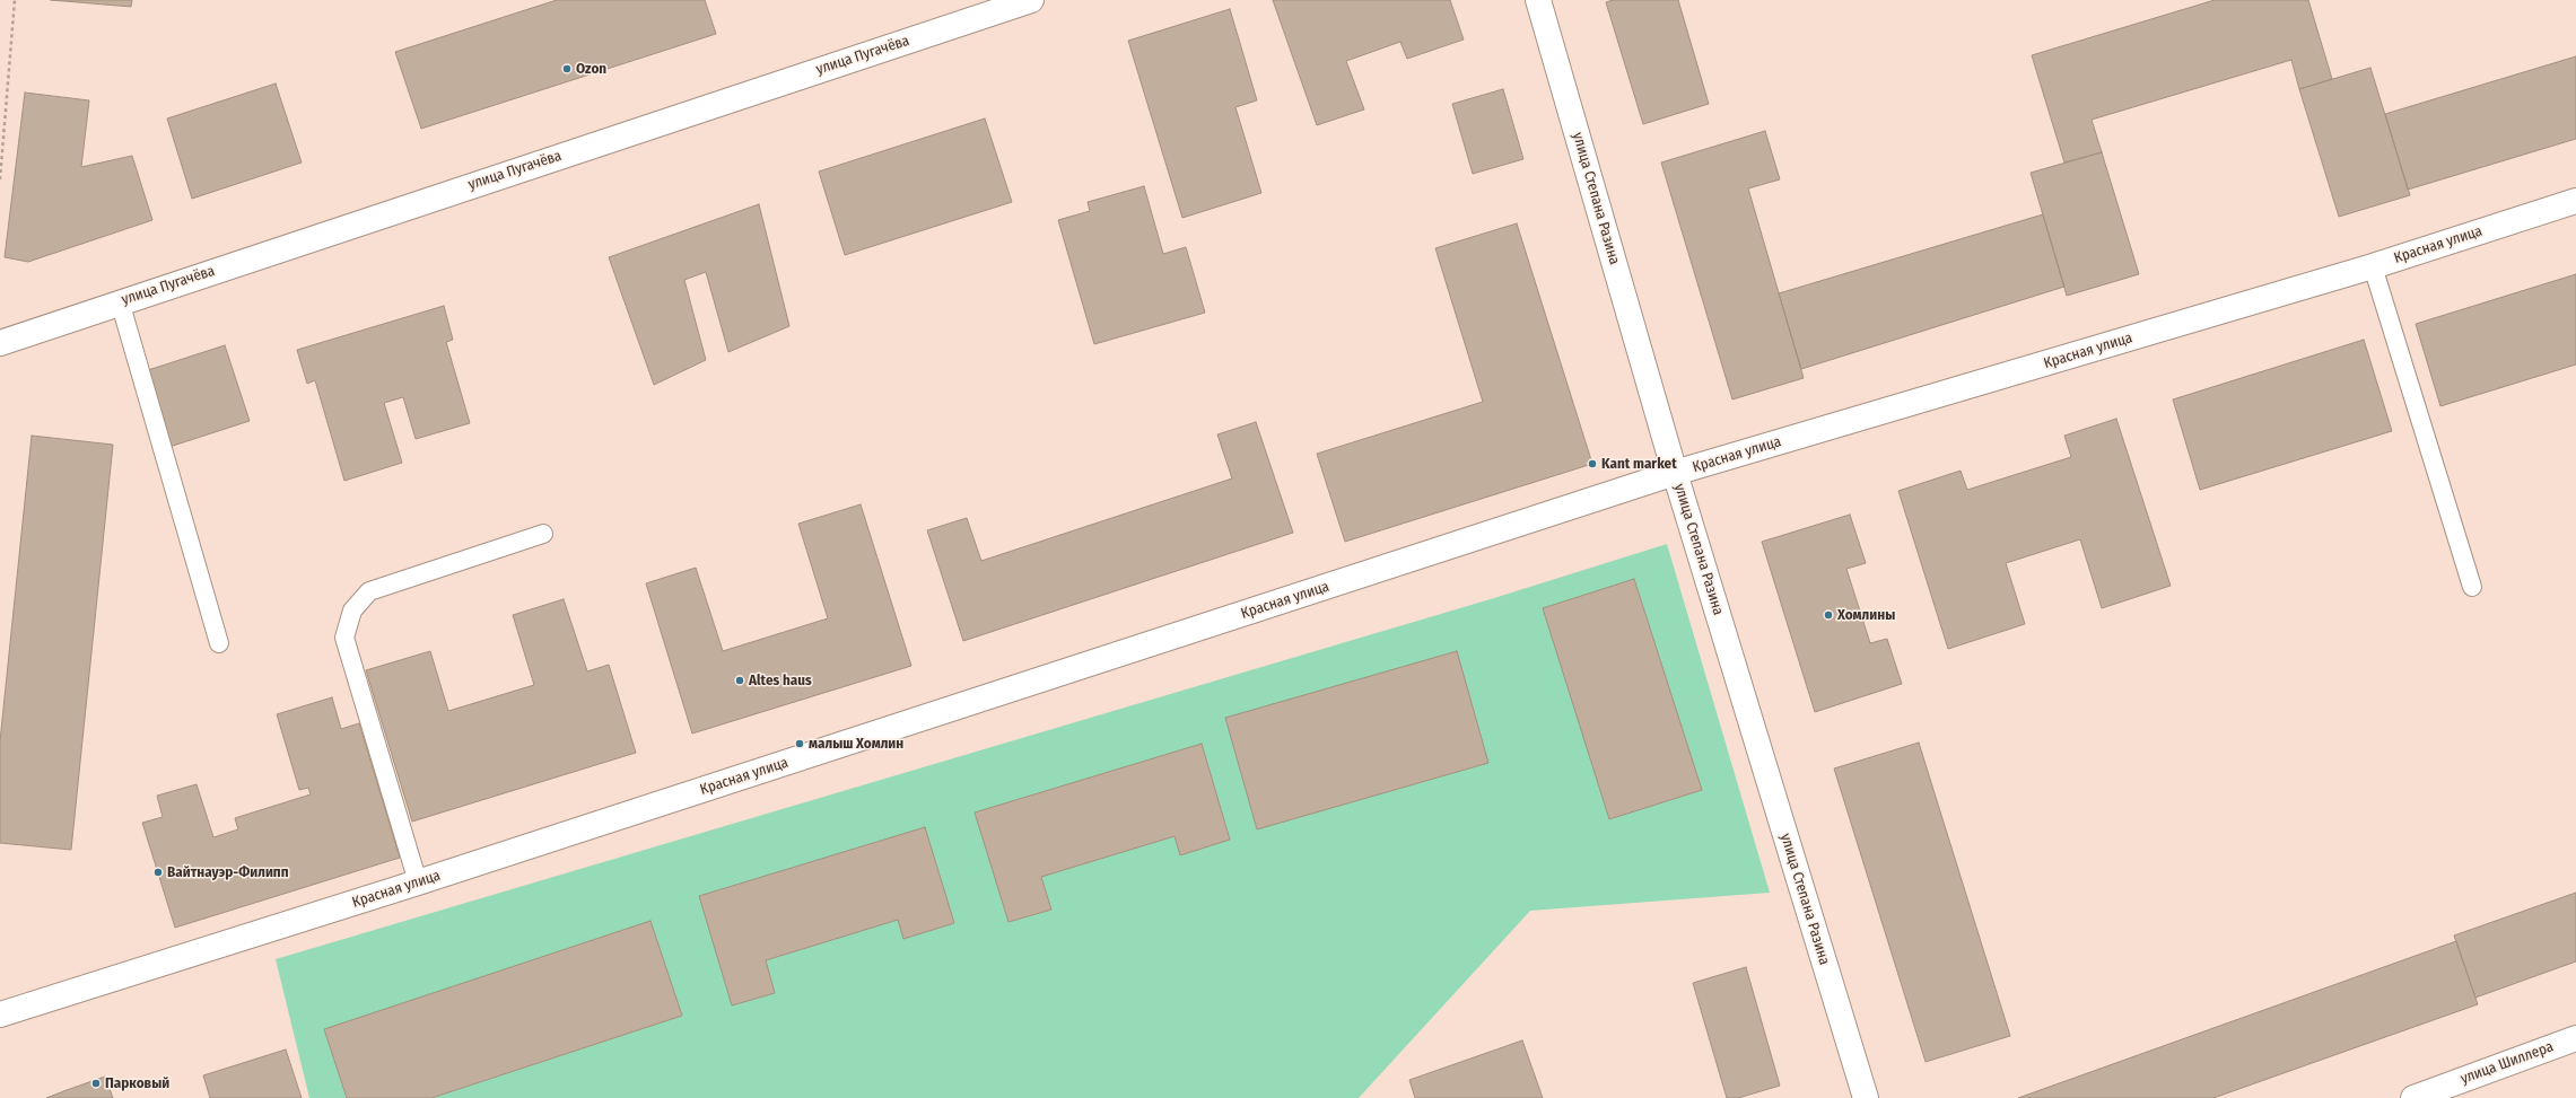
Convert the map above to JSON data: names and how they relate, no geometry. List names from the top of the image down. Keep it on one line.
{"streets":{"street":["улица Пугачёва","улица Степана Разина","Красная улица","улица Шиллера"]},"crossings":[["улица Степана Разина","Красная улица"]],"places":["Ozon","Kant market","Хомлины","Altes haus","малыш Хомлин","Вайтнауэр-Филипп","Парковый"]}
